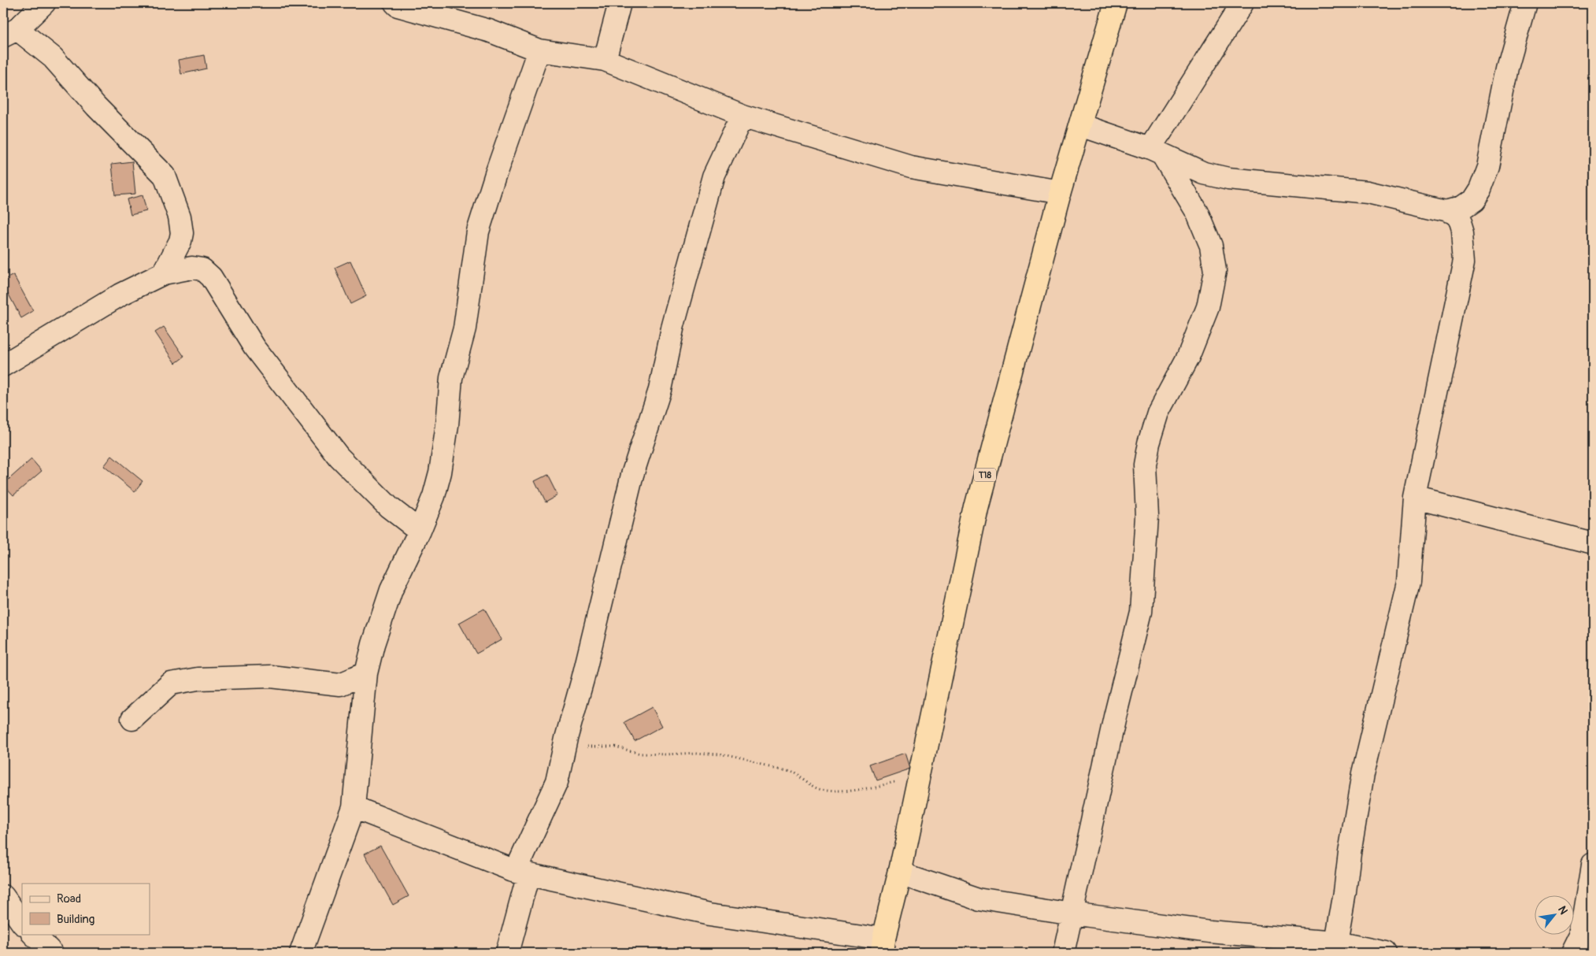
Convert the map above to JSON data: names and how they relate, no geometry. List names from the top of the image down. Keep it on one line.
{"streets":{"highway":["T18"]},"legend":["Road","Building"],"north":"top right"}
